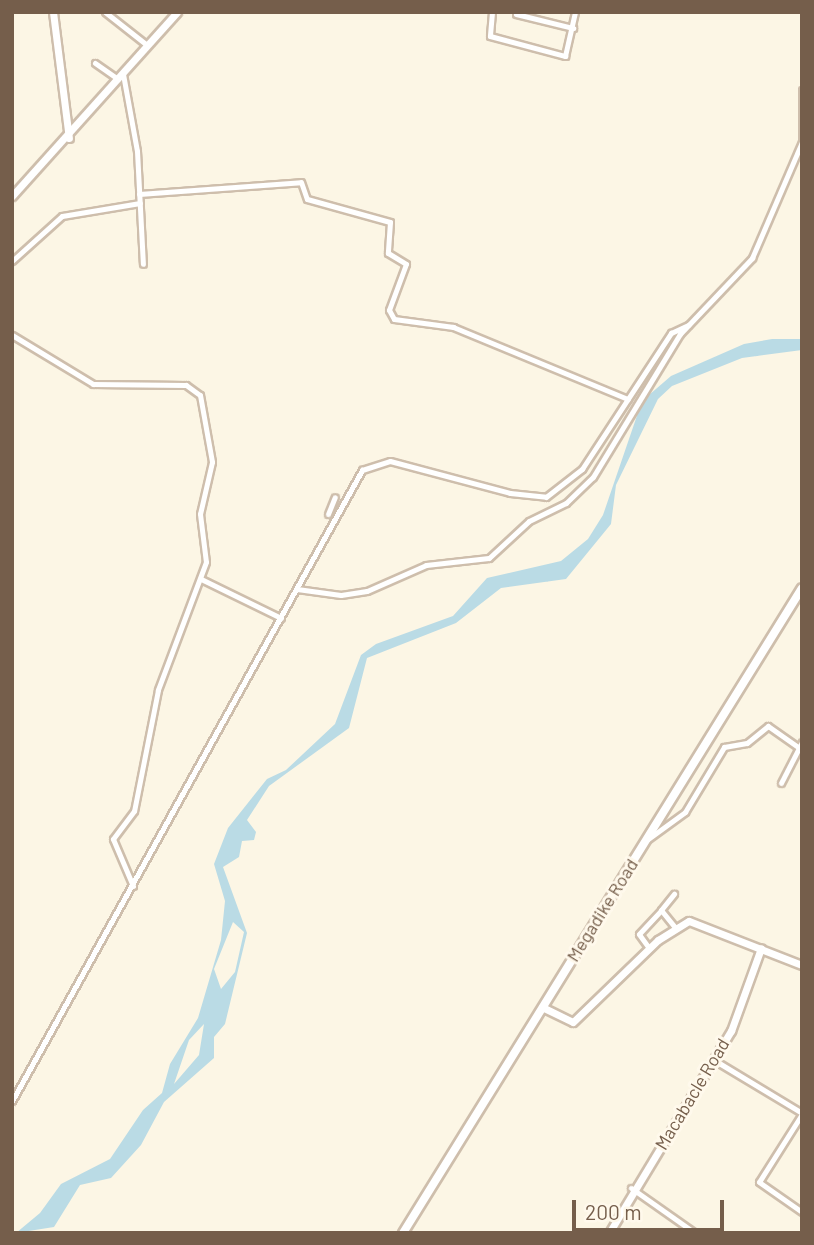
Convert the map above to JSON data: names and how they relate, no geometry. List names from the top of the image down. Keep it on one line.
{"streets":{"main road":["Megadike Road"],"street":["Macabacle Road"]},"scale_bar":"200 m"}
